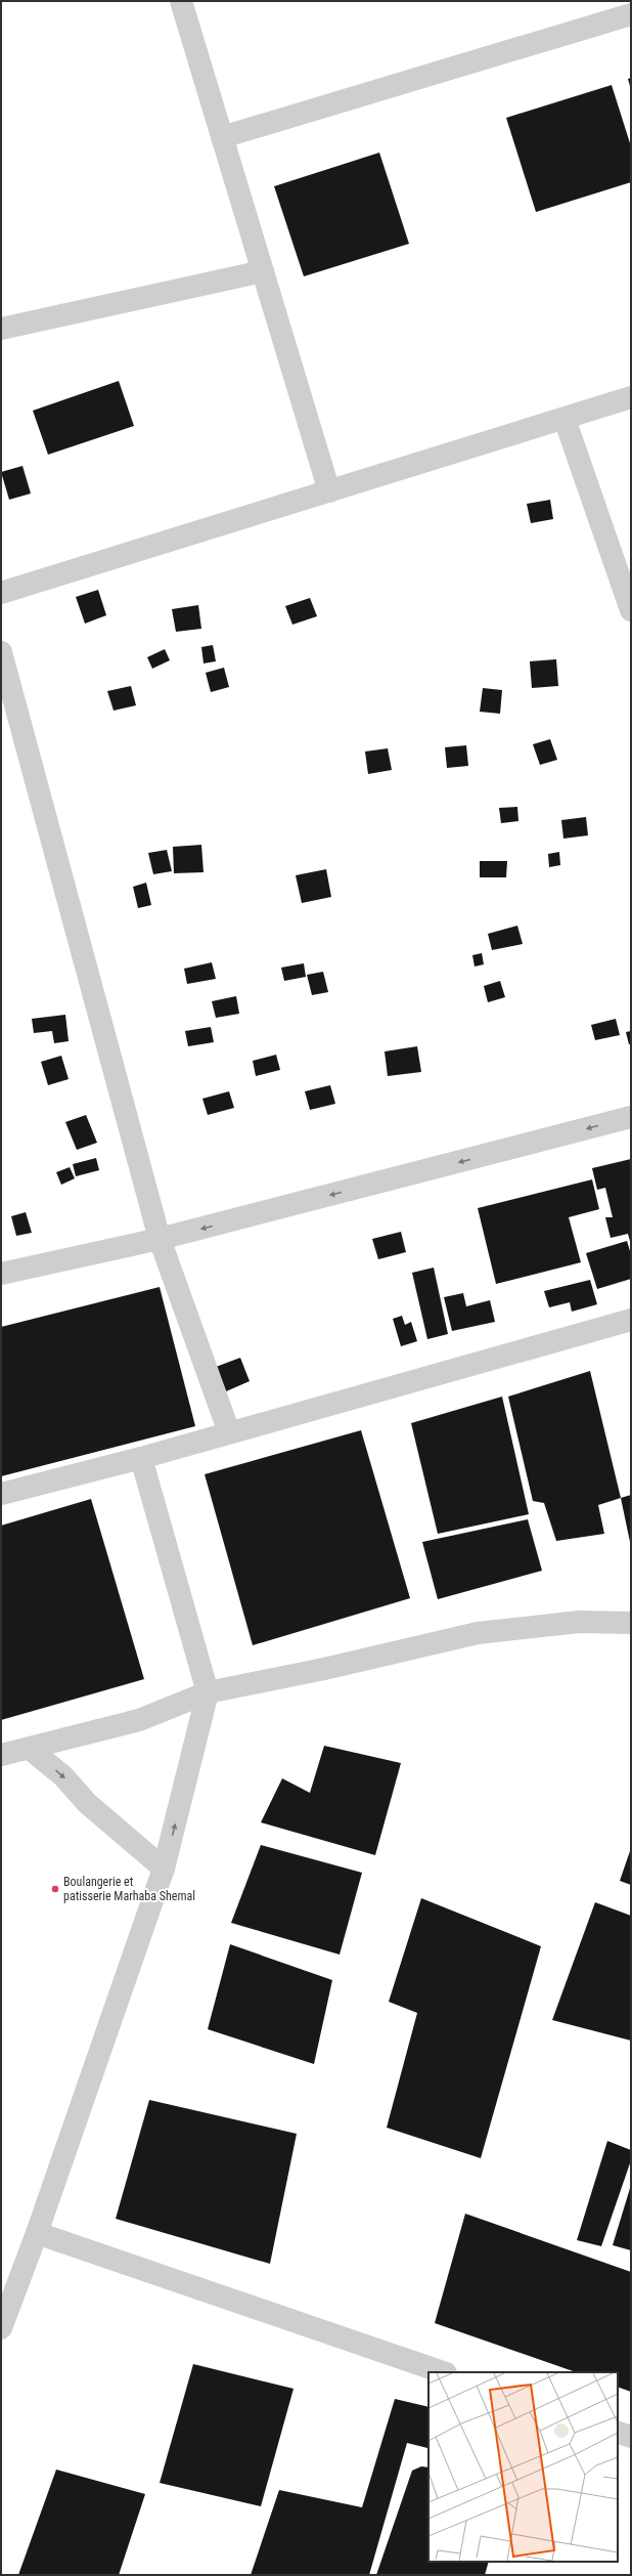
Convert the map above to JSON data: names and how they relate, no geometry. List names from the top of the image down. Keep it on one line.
{"places":["Boulangerie et patisserie Marhaba Shemal"]}
